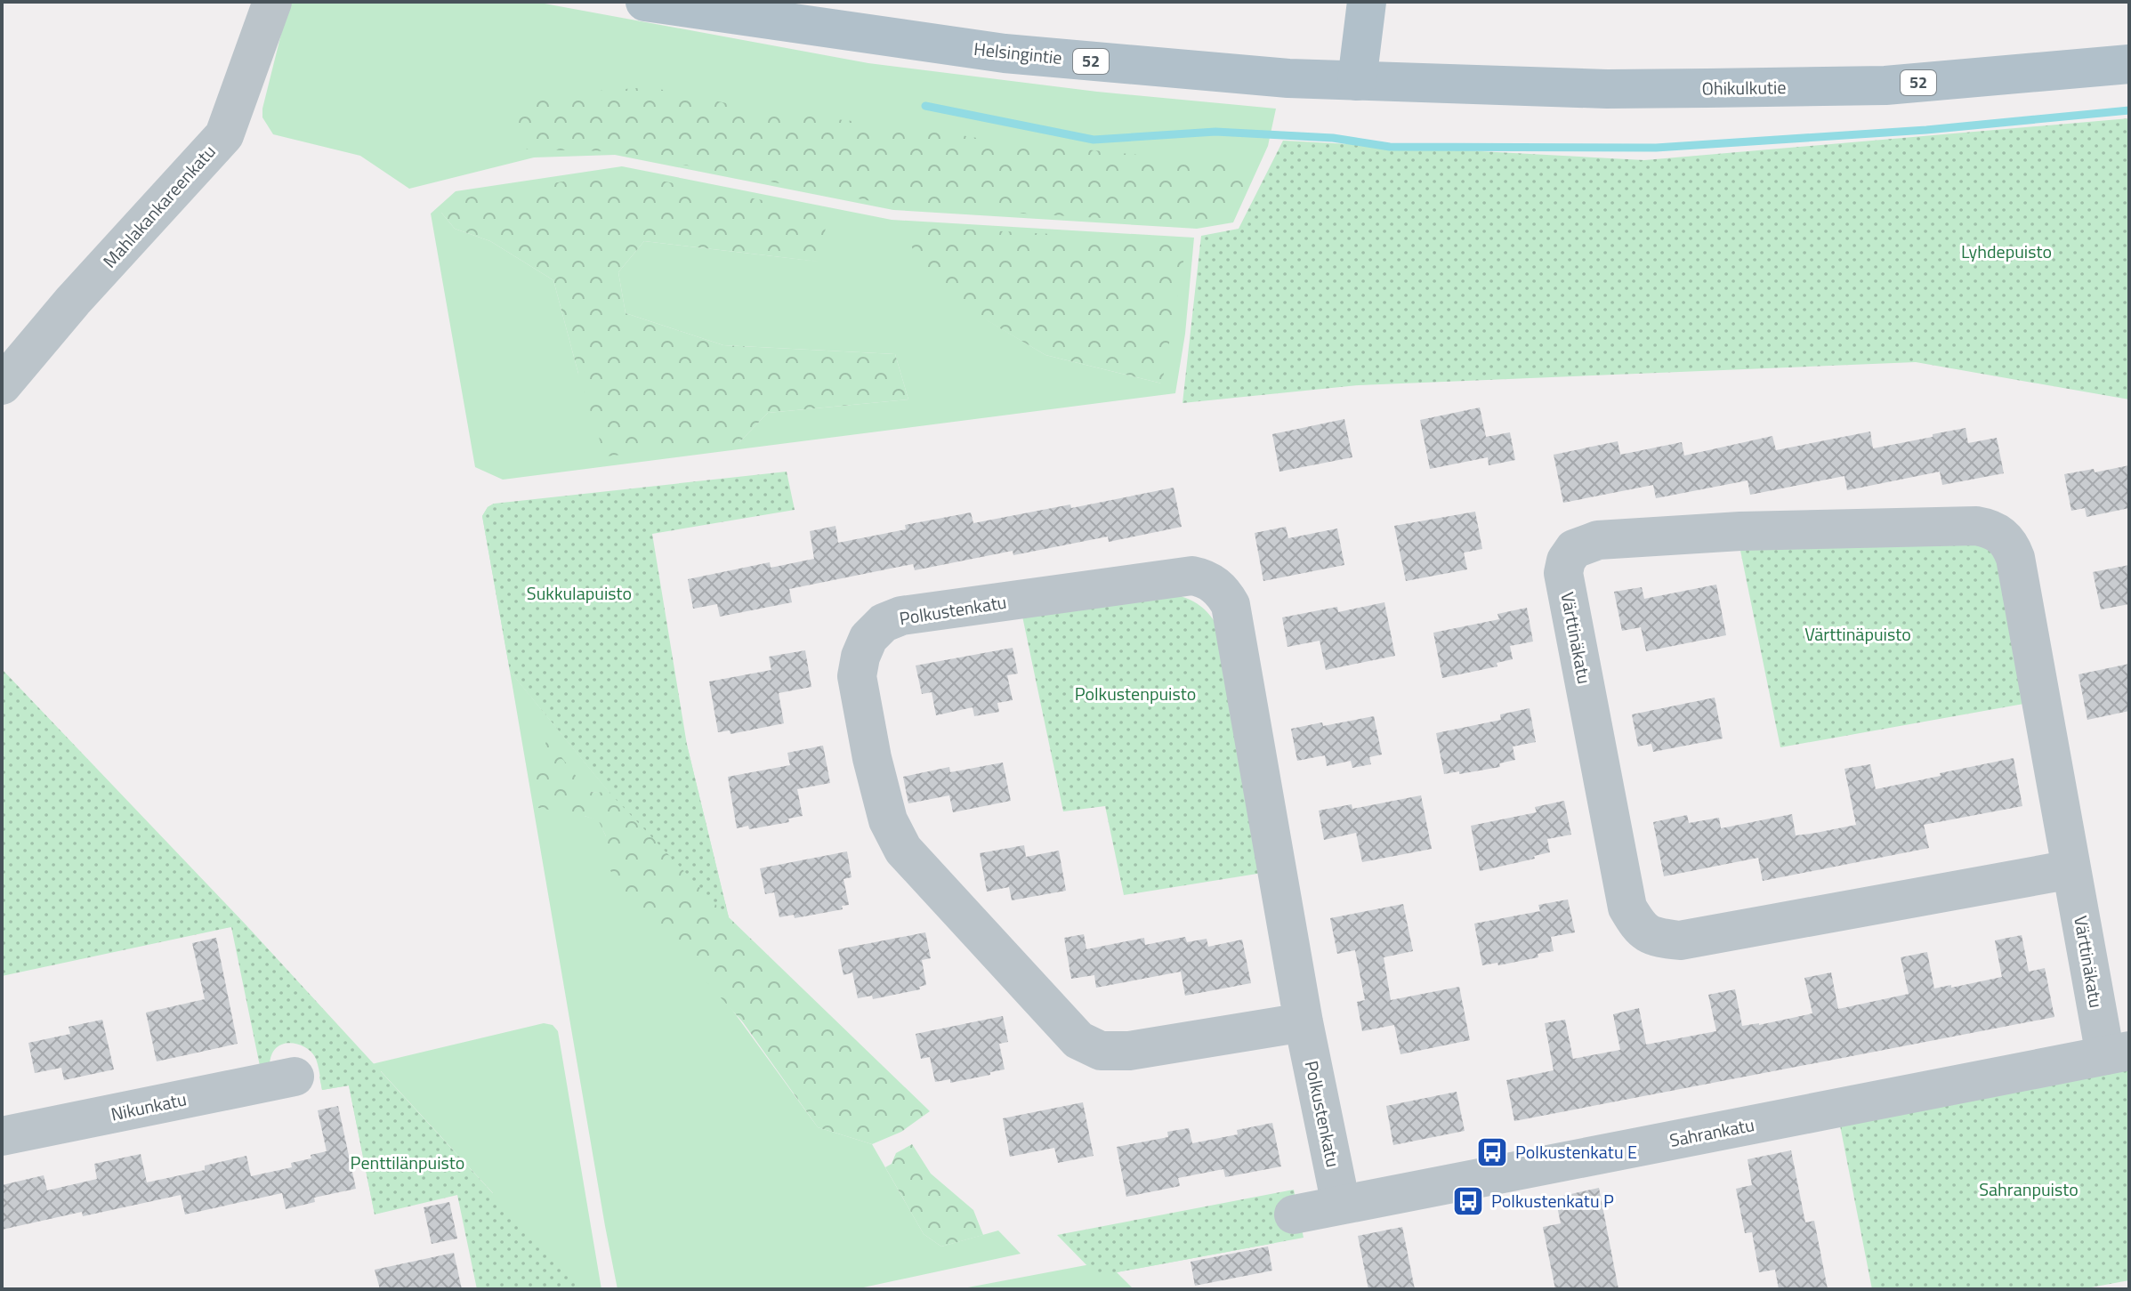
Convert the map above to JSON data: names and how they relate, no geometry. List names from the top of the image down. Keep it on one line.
{"streets":{"main road":["Helsingintie","52","Ohikulkutie"],"street":["Mahlakankareenkatu","Polkustenkatu","Värttinäkatu","Nikunkatu","Sahrankatu"]},"crossings":[["Helsingintie","Ohikulkutie"],["Polkustenkatu","Sahrankatu"],["Värttinäkatu","Sahrankatu"]],"parks":["Lyhdepuisto","Sukkulapuisto","Värttinäpuisto","Polkustenpuisto","Penttilänpuisto","Sahranpuisto"],"places":{"bus stop":["Polkustenkatu E","Polkustenkatu P"]}}
